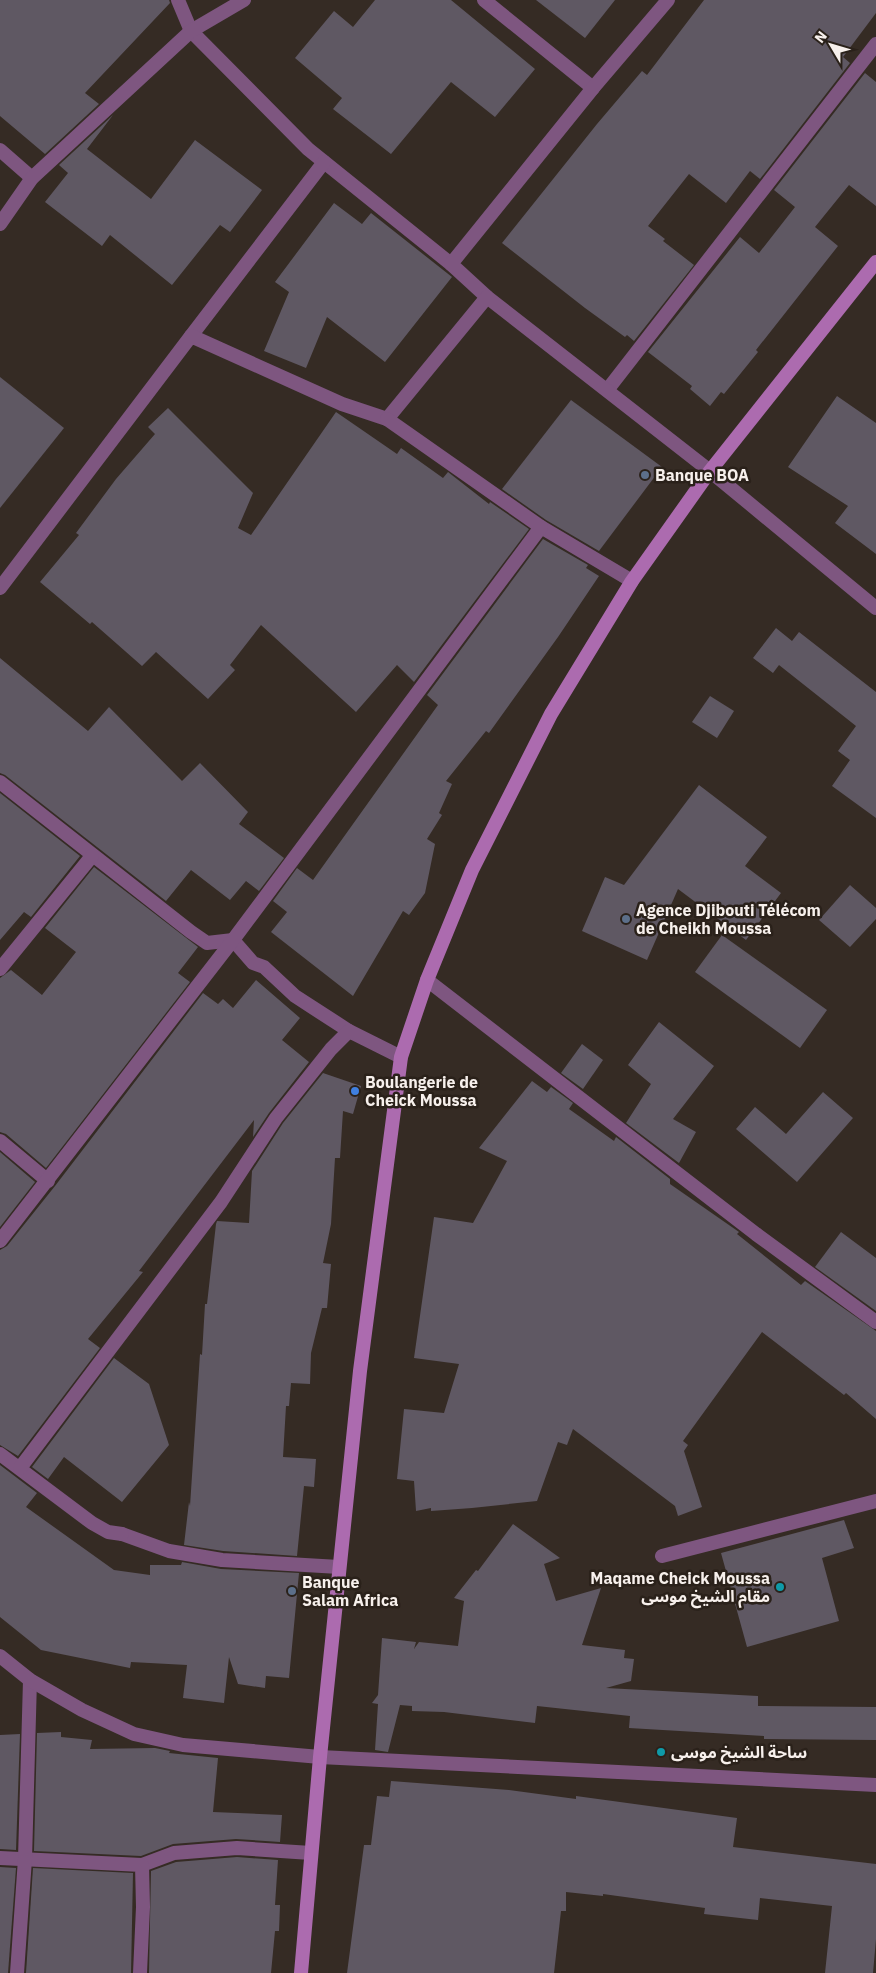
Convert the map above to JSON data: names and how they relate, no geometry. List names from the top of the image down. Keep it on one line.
{"places":["Banque BOA","Agence Djibouti Télécom de Cheikh Moussa","Boulangerie de Cheick Moussa","Maqame Cheick Moussa مقام الشيخ موسى","Banque Salam Africa","ساحة الشيخ موسى"],"north":"top left"}
